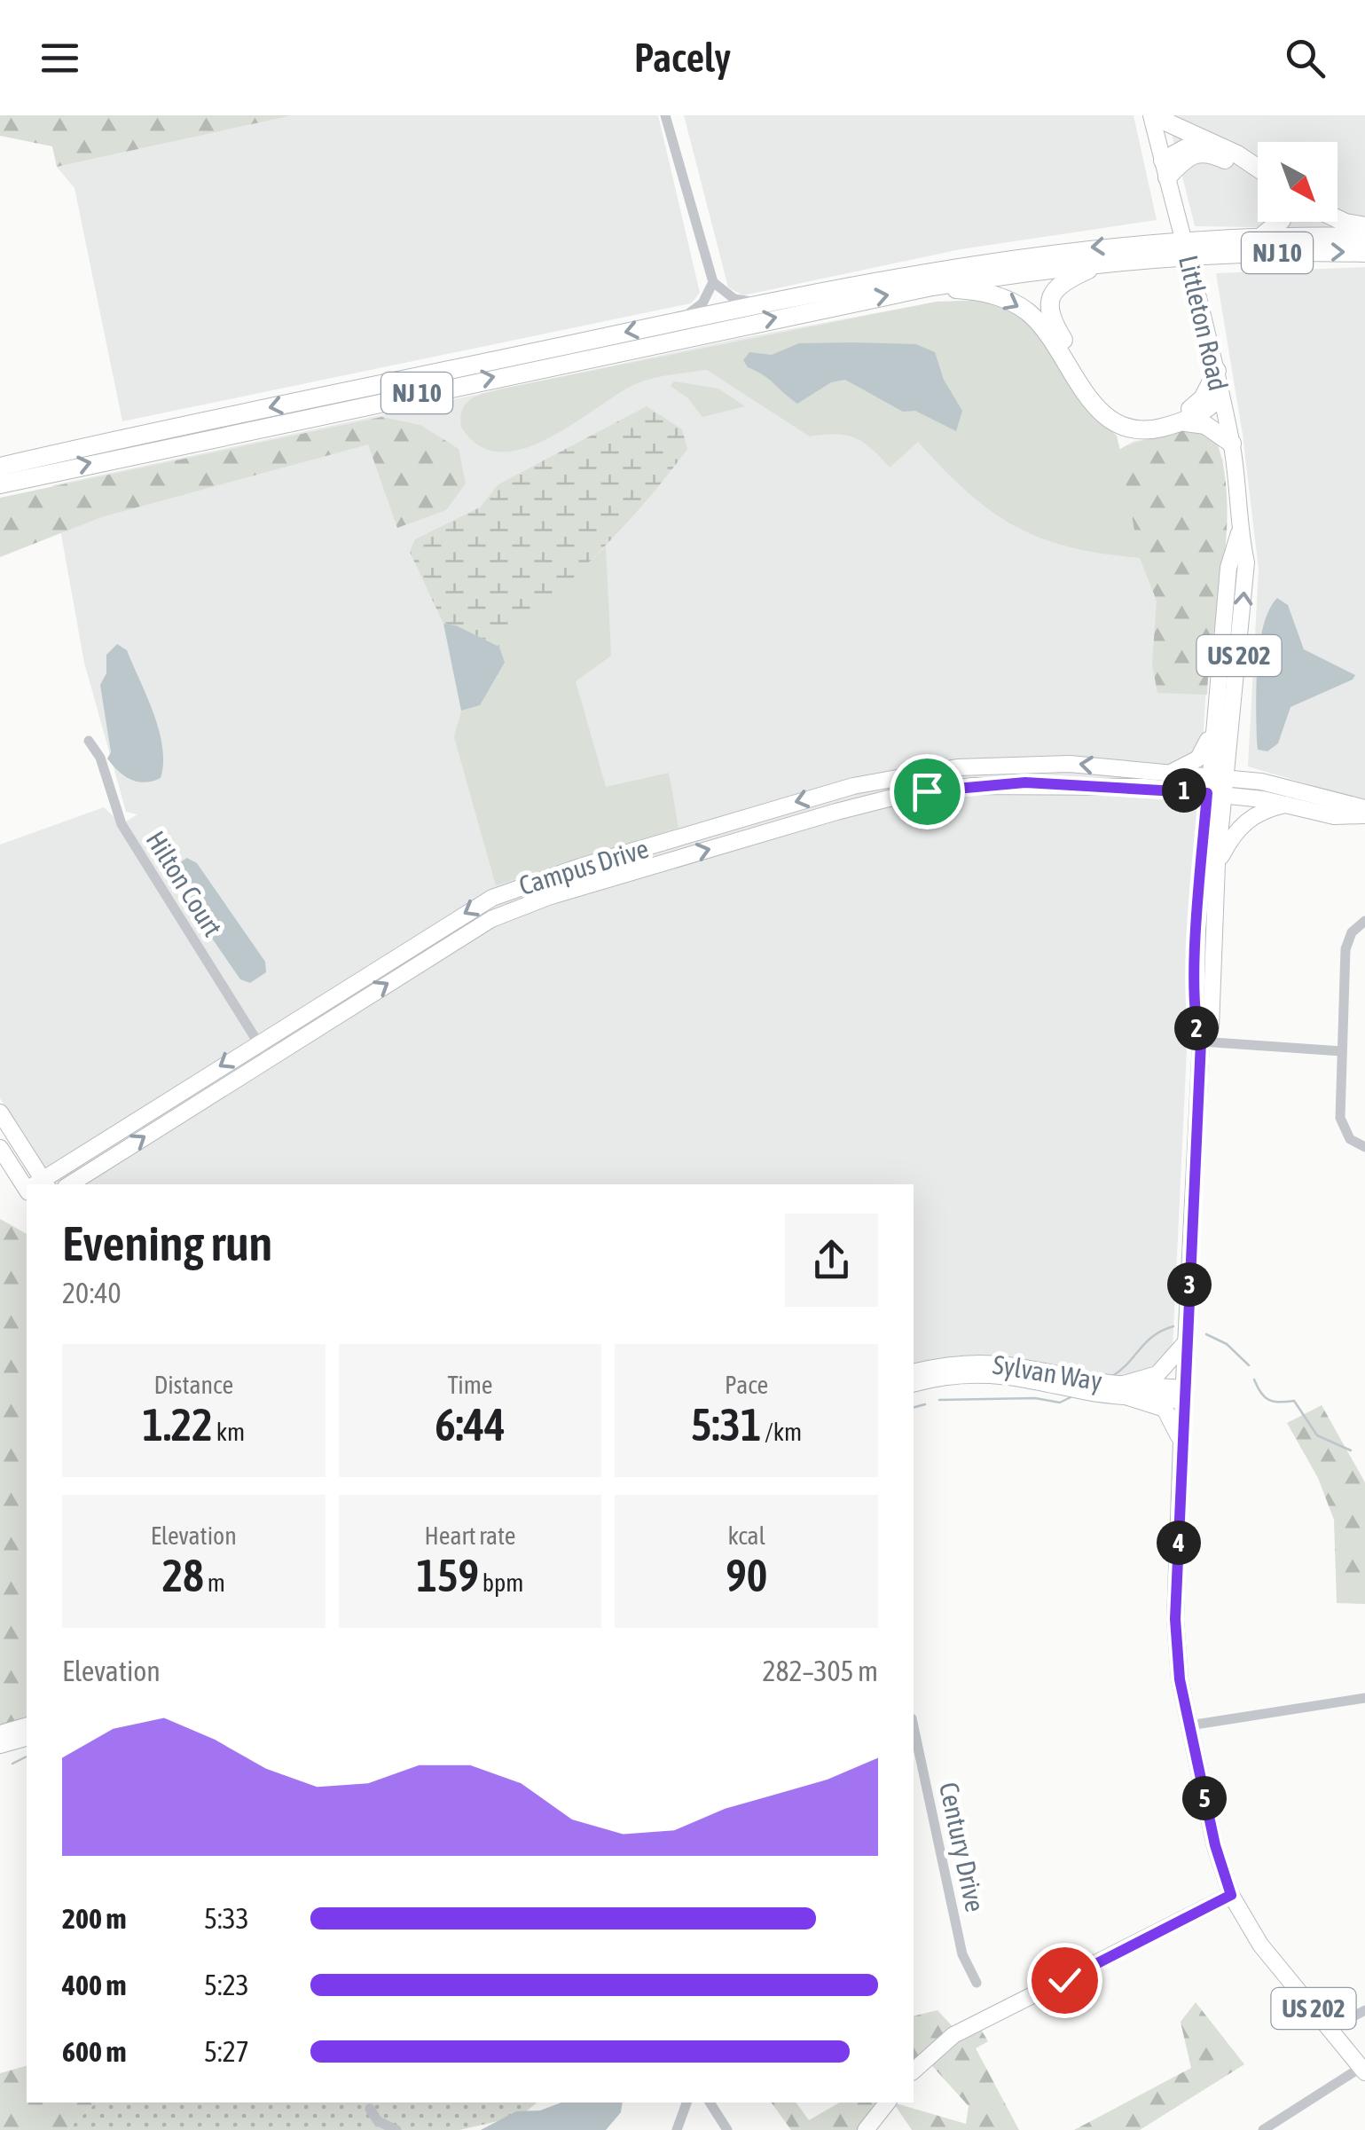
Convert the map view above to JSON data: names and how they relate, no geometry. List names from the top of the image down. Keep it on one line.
{"streets":{"highway":["NJ 10"],"street":["Littleton Road","US 202","Campus Drive","Hilton Court","Sylvan Way","Century Drive"]},"crossings":[["NJ 10","Littleton Road"],["Littleton Road","Campus Drive"],["Littleton Road","Sylvan Way"],["Campus Drive","Hilton Court"]],"north":"bottom right","page":{"header":"Pacely","pins":["1","2","3","4","5"],"heading":["Evening run","20:40"],"stats":[["Distance","1.22 km"],["Time","6:44"],["Pace","5:31 /km"],["Elevation","28 m"],["Heart rate","159 bpm"],["kcal","90"]],"chart":["Elevation","282–305 m"],"list":[{"name":"200 m","note":"5:33"},{"name":"400 m","note":"5:23"},{"name":"600 m","note":"5:27"}]}}
